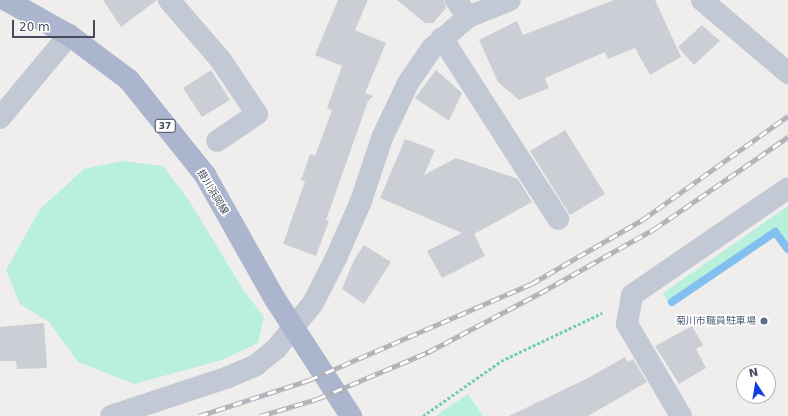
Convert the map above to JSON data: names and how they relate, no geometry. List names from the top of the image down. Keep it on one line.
{"streets":{"main road":["37","掛川浜岡線"]},"places":["菊川市職員駐車場"],"scale_bar":"20 m","north":"top"}
